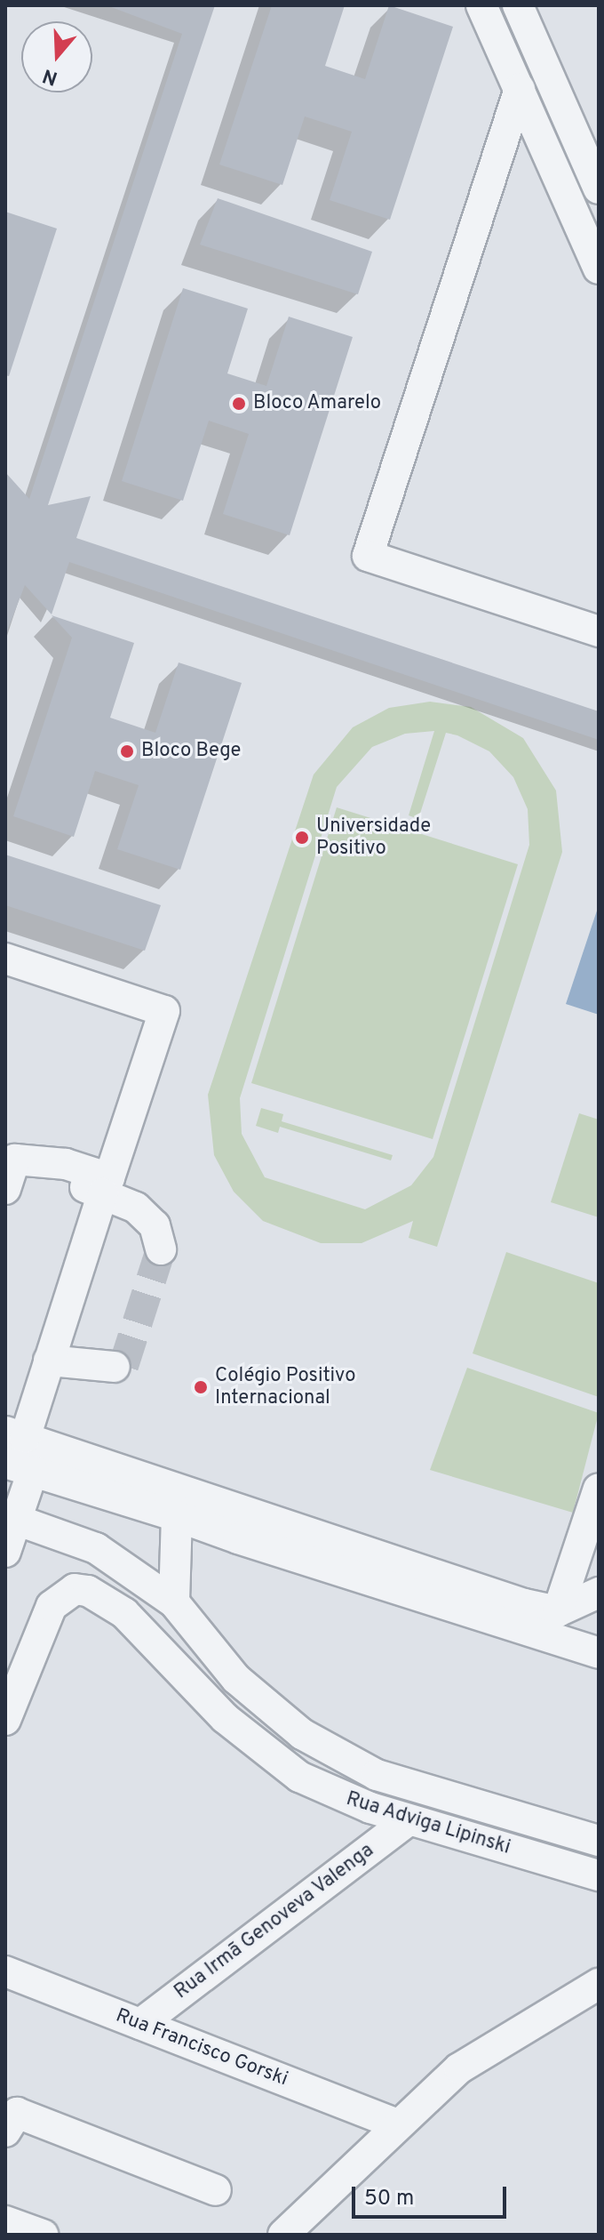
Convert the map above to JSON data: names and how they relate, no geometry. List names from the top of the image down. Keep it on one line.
{"streets":{"street":["Rua Adviga Lipinski","Rua Irmã Genoveva Valenga","Rua Francisco Gorski"]},"crossings":[["Rua Adviga Lipinski","Rua Irmã Genoveva Valenga"],["Rua Irmã Genoveva Valenga","Rua Francisco Gorski"]],"places":["Bloco Amarelo","Bloco Bege","Universidade Positivo","Colégio Positivo Internacional"],"scale_bar":"50 m","north":"bottom"}
